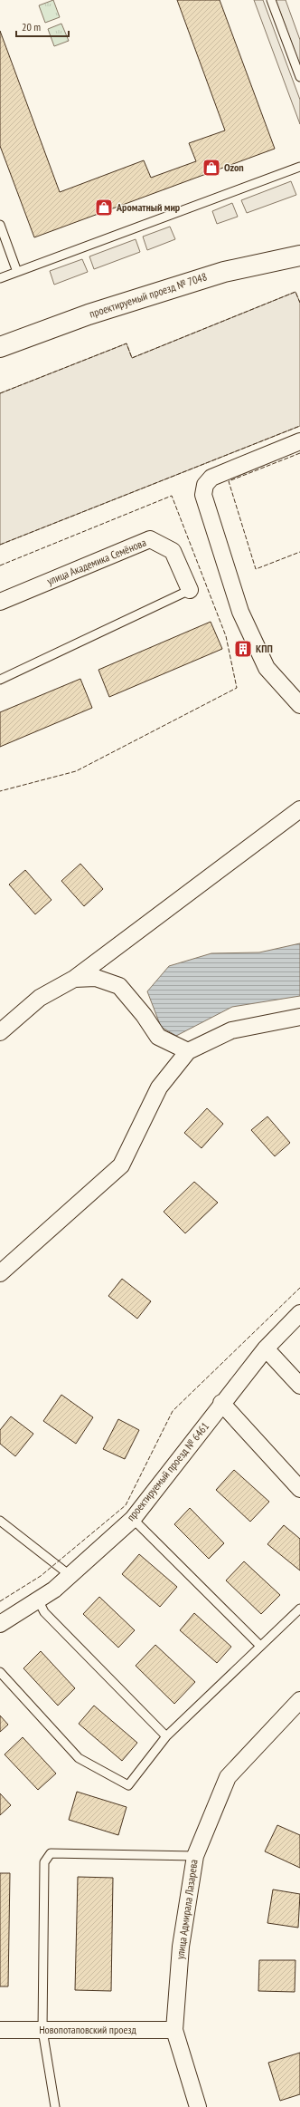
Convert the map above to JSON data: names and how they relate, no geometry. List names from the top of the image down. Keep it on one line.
{"streets":{"main road":["проектируемый проезд № 7048"],"street":["улица Академика Семёнова","проектируемый проезд № 6461","улица Адмирала Лазарева","Новопотаповский проезд"]},"crossings":[["улица Адмирала Лазарева","Новопотаповский проезд"]],"places":{"shop":["Ozon","Ароматный мир"],"building":["КПП"]},"scale_bar":"20 m"}
